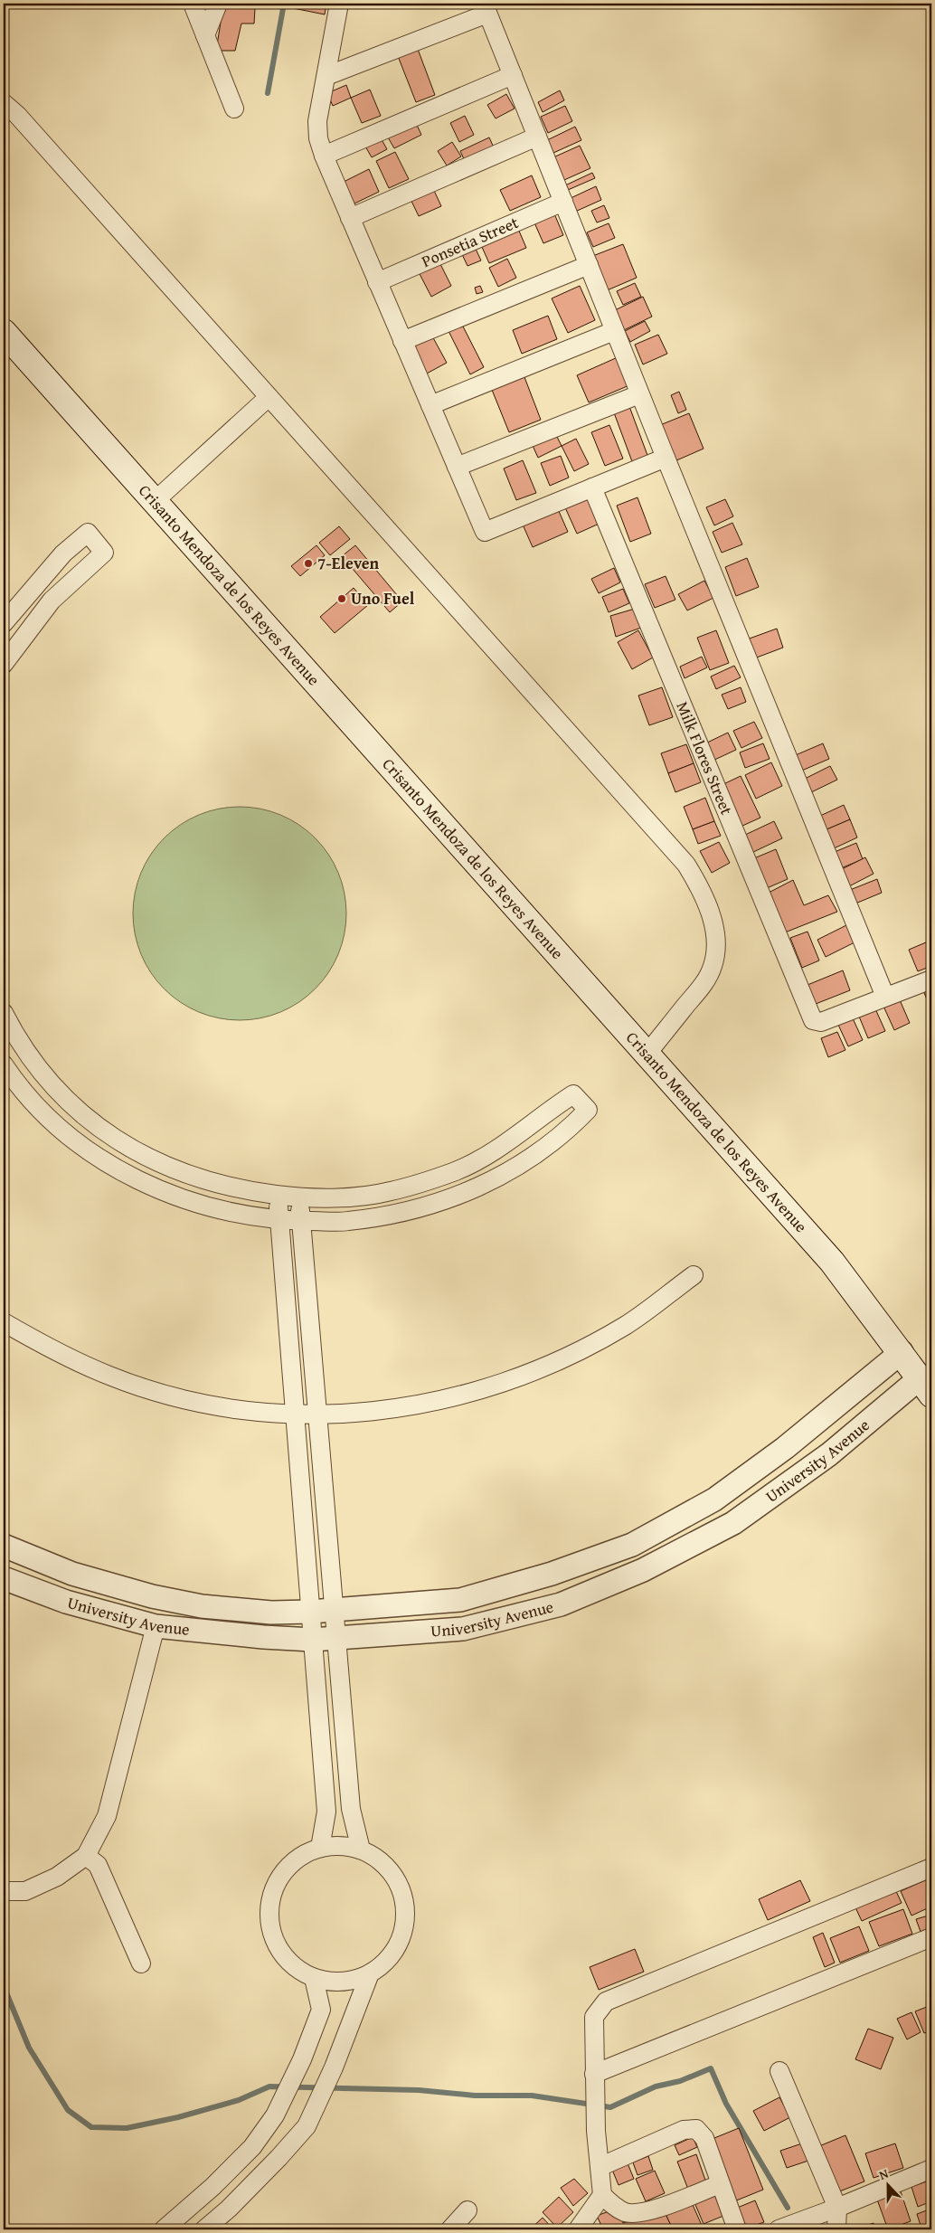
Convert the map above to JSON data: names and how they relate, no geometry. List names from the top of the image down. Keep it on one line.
{"streets":{"main road":["Crisanto Mendoza de los Reyes Avenue"],"street":["Ponsetia Street","Milk Flores Street","University Avenue"]},"crossings":[["Crisanto Mendoza de los Reyes Avenue","University Avenue"]],"places":["7-Eleven","Uno Fuel"],"north":"top"}
